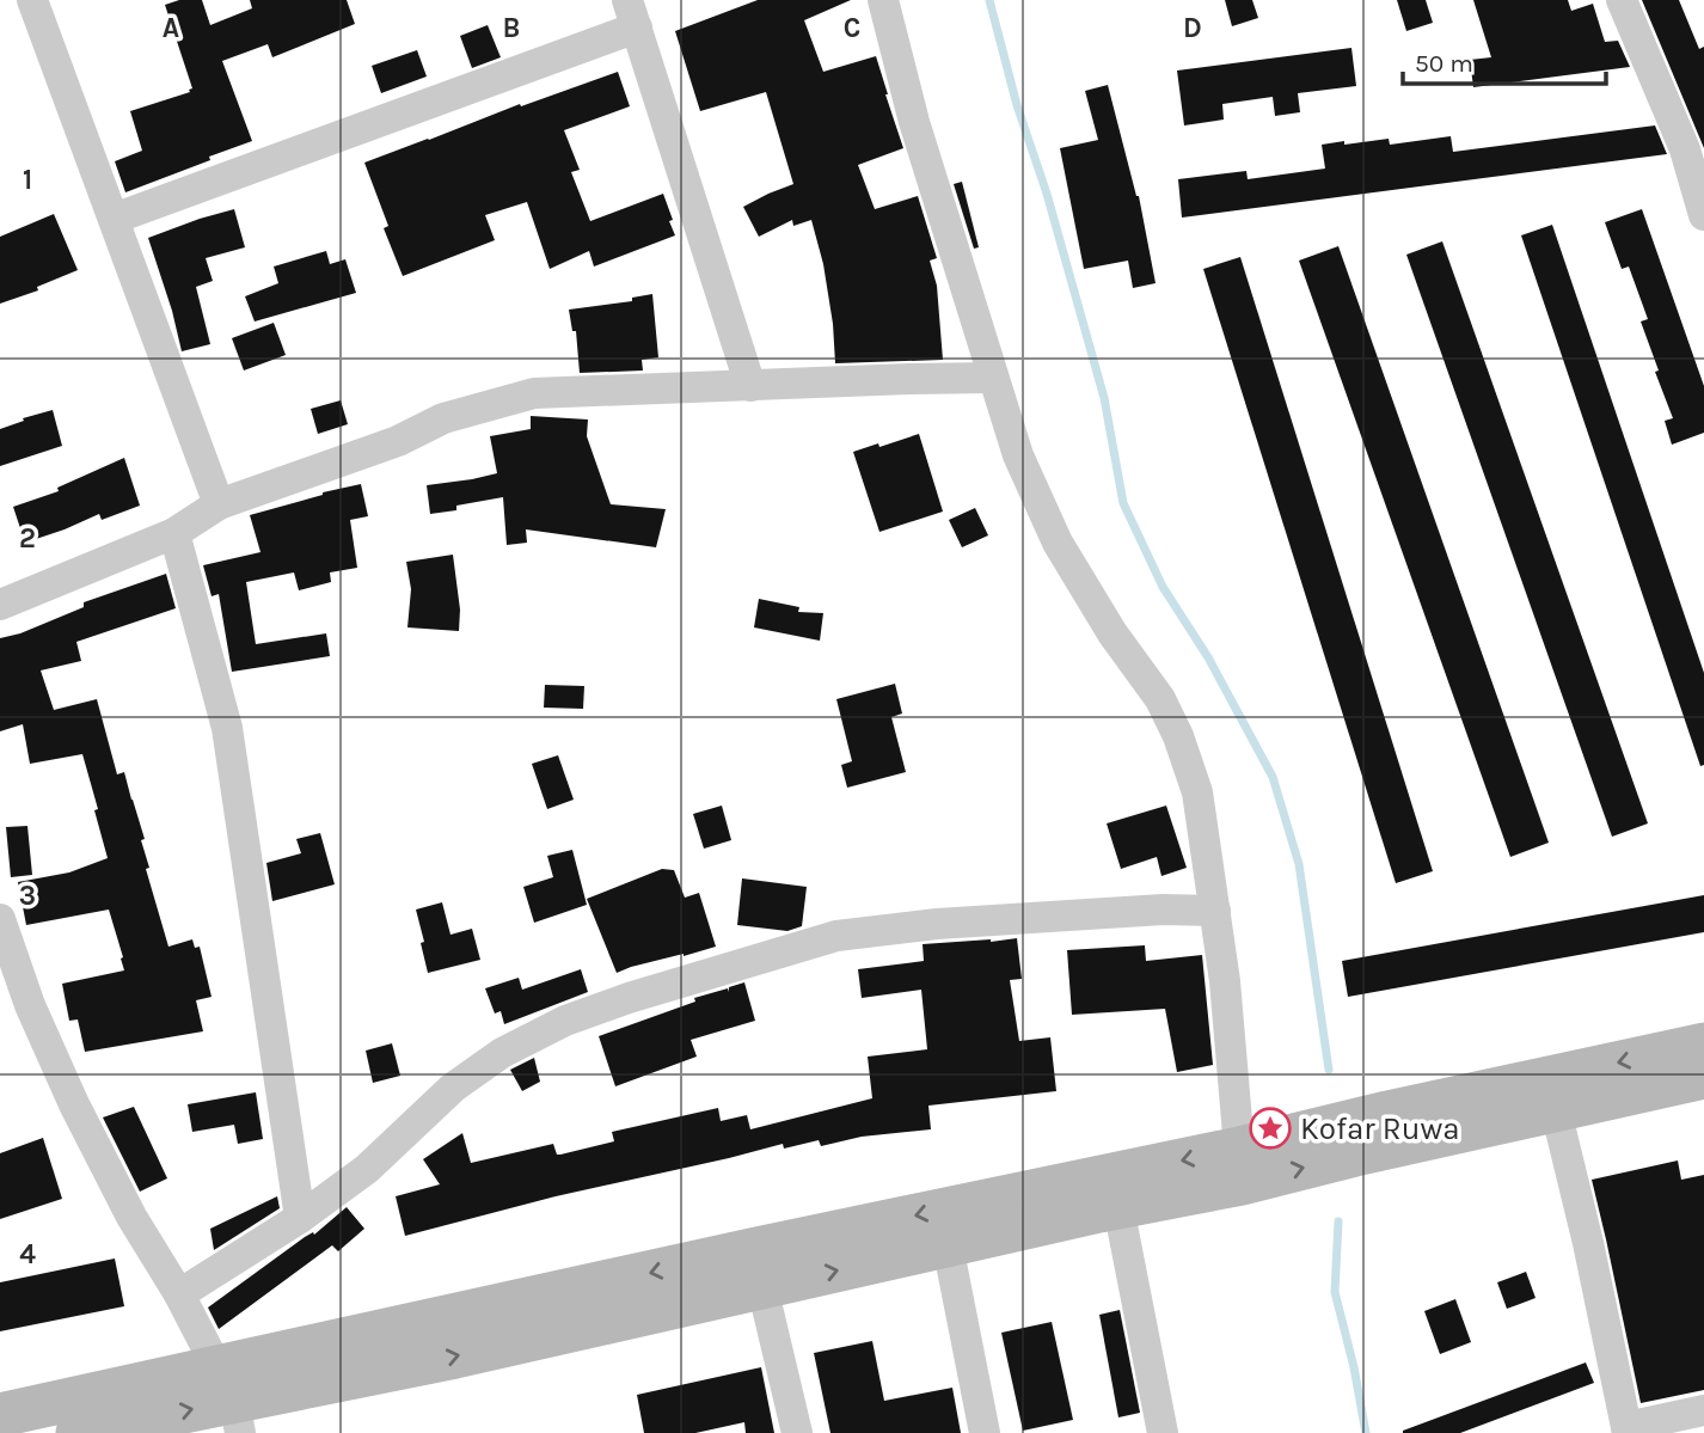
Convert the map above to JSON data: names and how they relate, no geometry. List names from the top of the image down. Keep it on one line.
{"places":{"place":["Kofar Ruwa"]},"scale_bar":"50 m","grid":{"columns":["A","B","C","D"],"rows":["1","2","3","4"]}}
